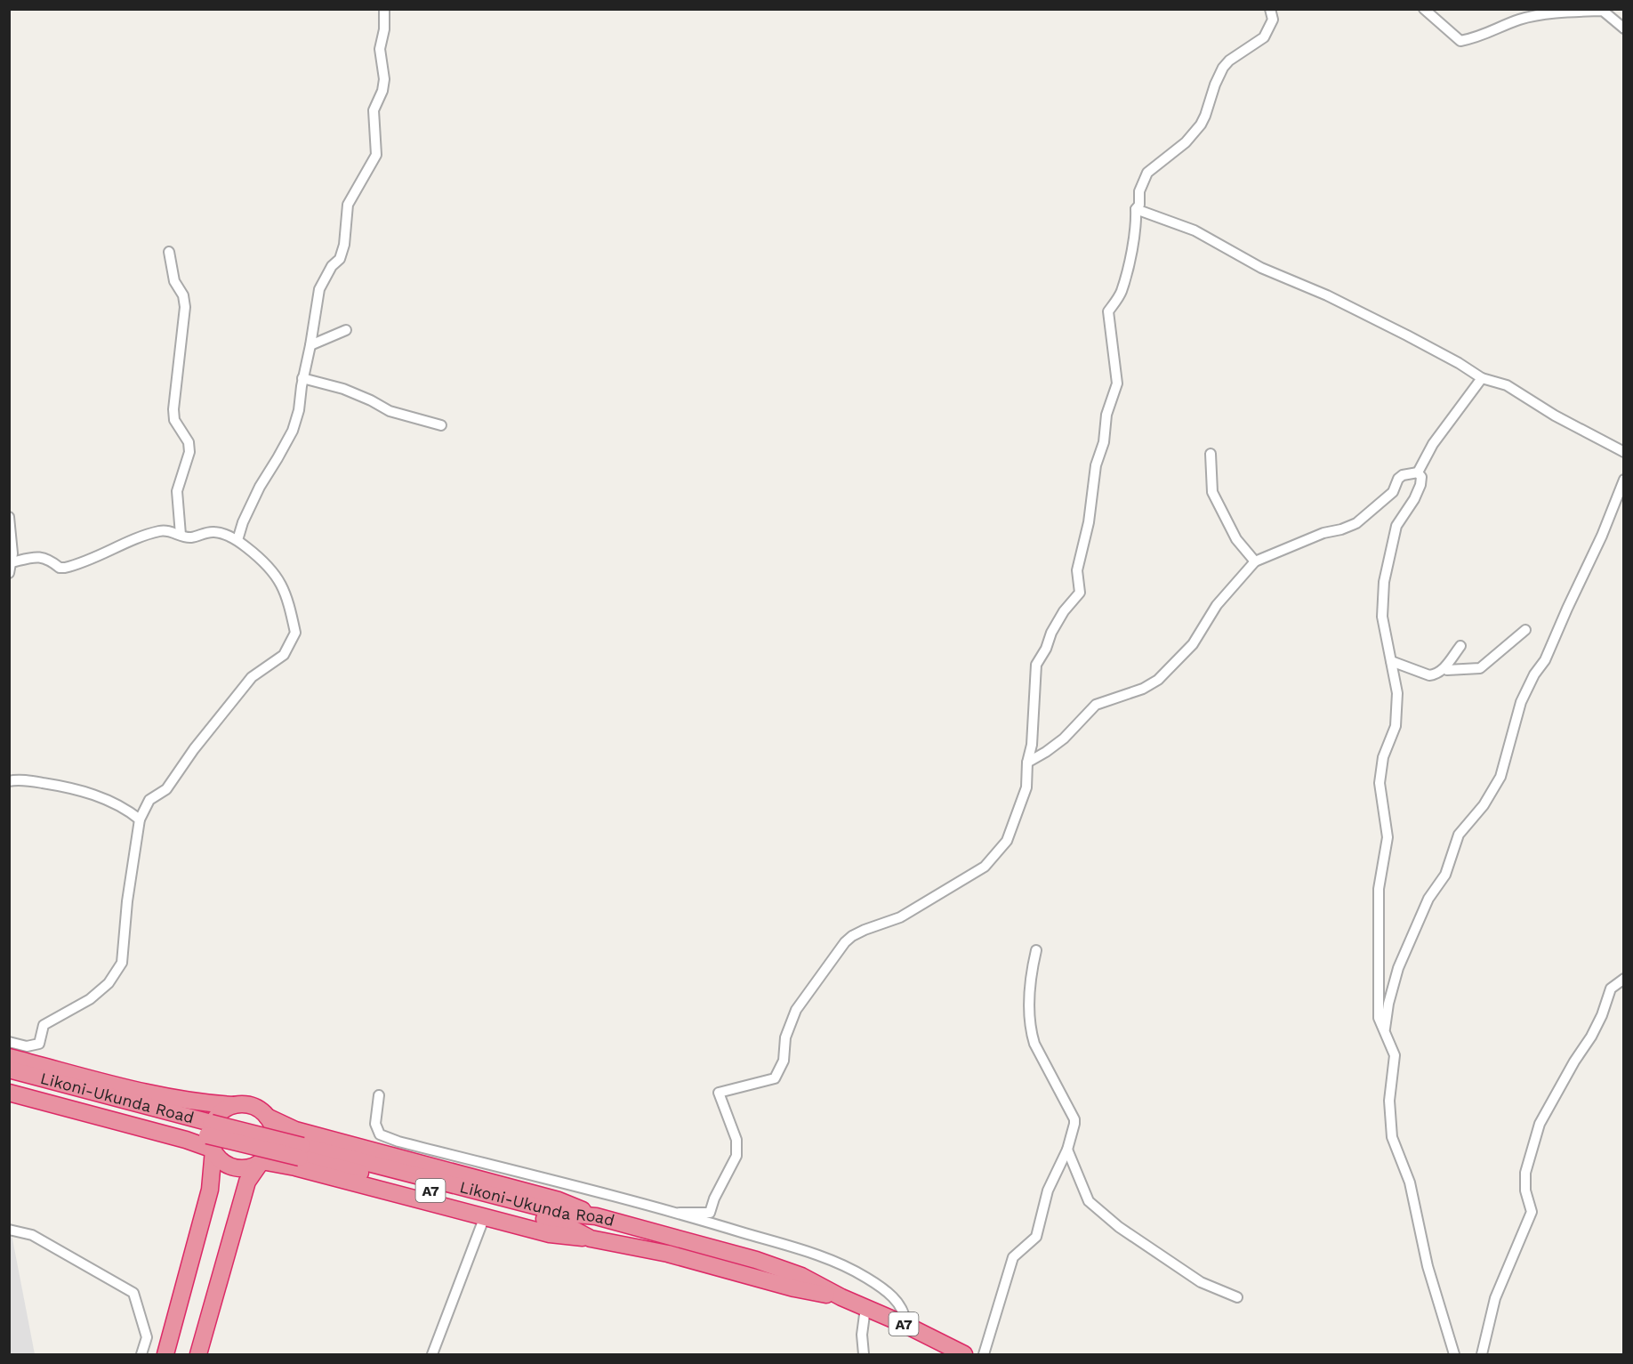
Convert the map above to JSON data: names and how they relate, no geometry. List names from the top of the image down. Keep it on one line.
{"streets":{"highway":["Likoni-Ukunda Road","A7"]}}
